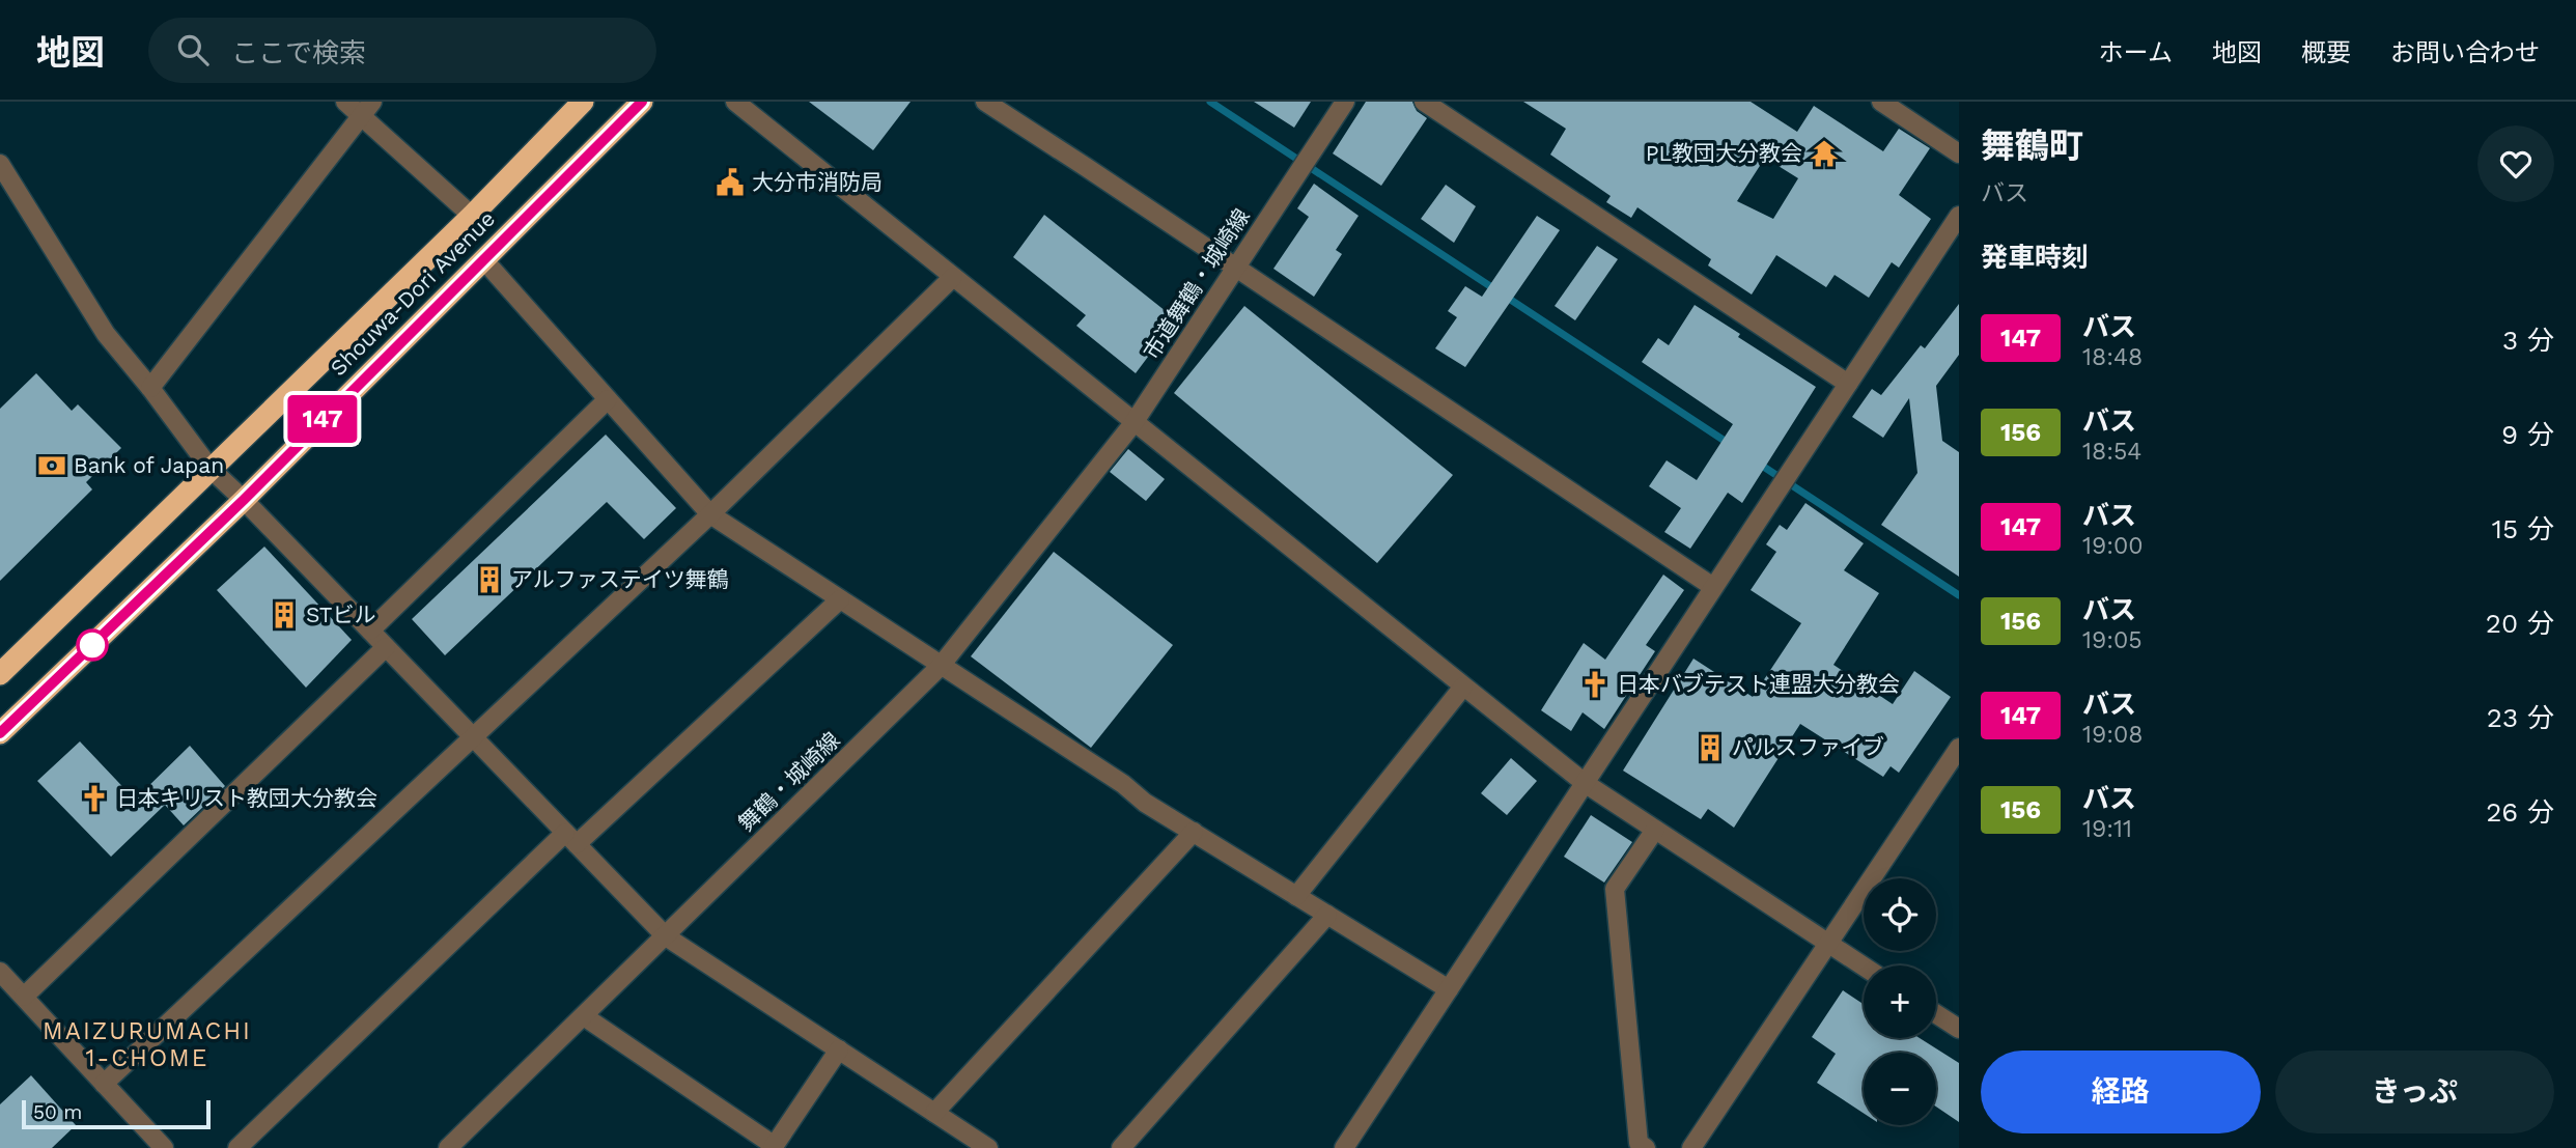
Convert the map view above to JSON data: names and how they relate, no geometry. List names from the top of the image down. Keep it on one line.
{"streets":{"highway":["Shouwa-Dori Avenue"],"street":["市道舞鶴・城崎線","舞鶴・城崎線"]},"crossings":[["市道舞鶴・城崎線","舞鶴・城崎線"]],"districts":["MAIZURUMACHI 1-CHOME"],"places":{"temple":["PL教団大分教会"],"public building":["大分市消防局"],"bank":["Bank of Japan"],"building":["アルファステイツ舞鶴","STビル","パルスファイブ"],"church":["日本バブテスト連盟大分教会","日本キリスト教団大分教会"]},"lines":["bus line 147"],"scale_bar":"50 m","page":{"header":"地図","search":"ここで検索","nav":["ホーム","地図","概要","お問い合わせ"],"on_map":"147","heading":[["舞鶴町","バス"],"発車時刻"],"list":[{"mark":"147","name":"バス","note":"18:48","value":"3 分"},{"mark":"156","name":"バス","note":"18:54","value":"9 分"},{"mark":"147","name":"バス","note":"19:00","value":"15 分"},{"mark":"156","name":"バス","note":"19:05","value":"20 分"},{"mark":"147","name":"バス","note":"19:08","value":"23 分"},{"mark":"156","name":"バス","note":"19:11","value":"26 分"}],"map_buttons":["+","−"],"buttons":["経路","きっぷ"],"scale":"50 m"}}
